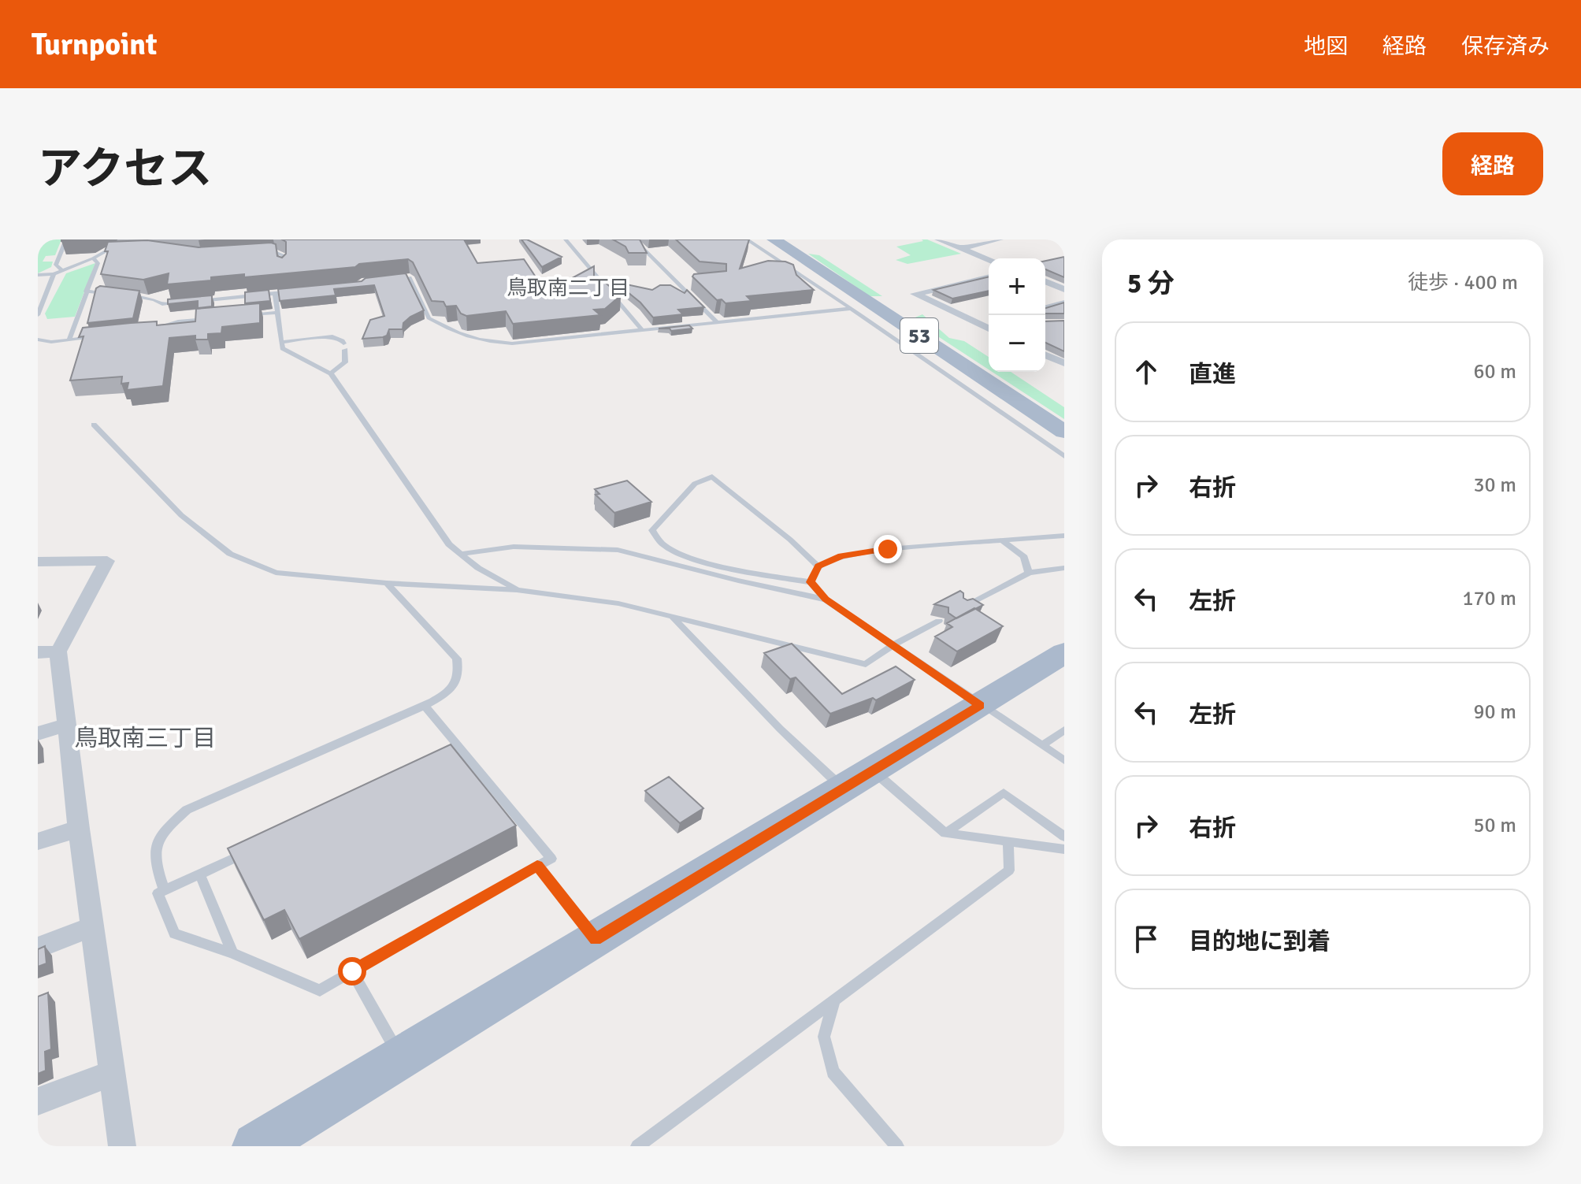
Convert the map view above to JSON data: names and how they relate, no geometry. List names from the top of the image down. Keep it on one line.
{"streets":{"main road":["53"]},"districts":["鳥取南二丁目","鳥取南三丁目"],"page":{"header":"Turnpoint","nav":["地図","経路","保存済み"],"title":"アクセス","buttons":"経路","heading":["5 分","徒歩 · 400 m"],"map_buttons":["+","−"],"list":[["直進","60 m"],["右折","30 m"],["左折","170 m"],["左折","90 m"],["右折","50 m"],"目的地に到着"]}}
